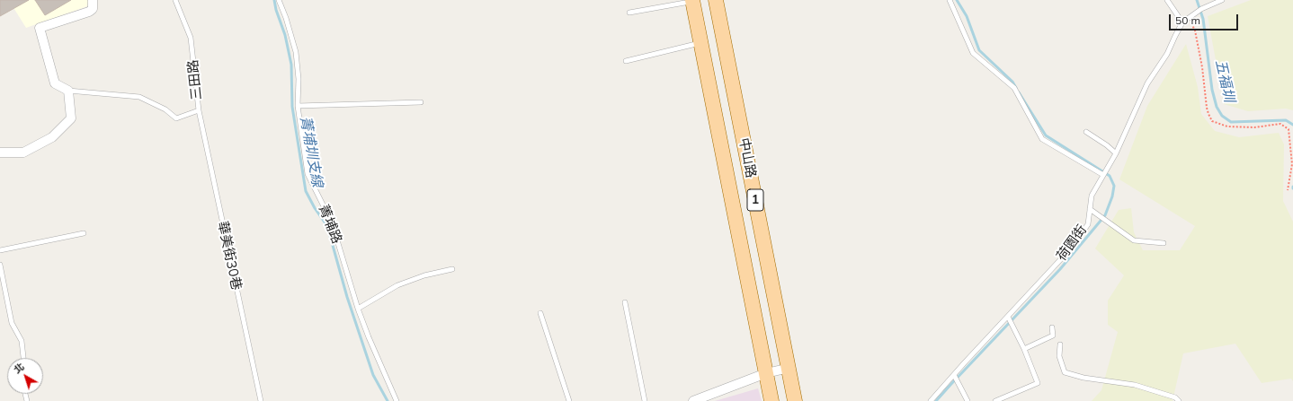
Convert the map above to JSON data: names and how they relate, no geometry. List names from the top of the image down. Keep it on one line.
{"streets":{"main road":["中山路","1"],"street":["三田路"],"lane":["菁埔路","荷園街","華美街30巷"]},"crossings":[["三田路","華美街30巷"]],"water":["五福圳","菁埔圳支線"],"scale_bar":"50 m","north":"top left"}
